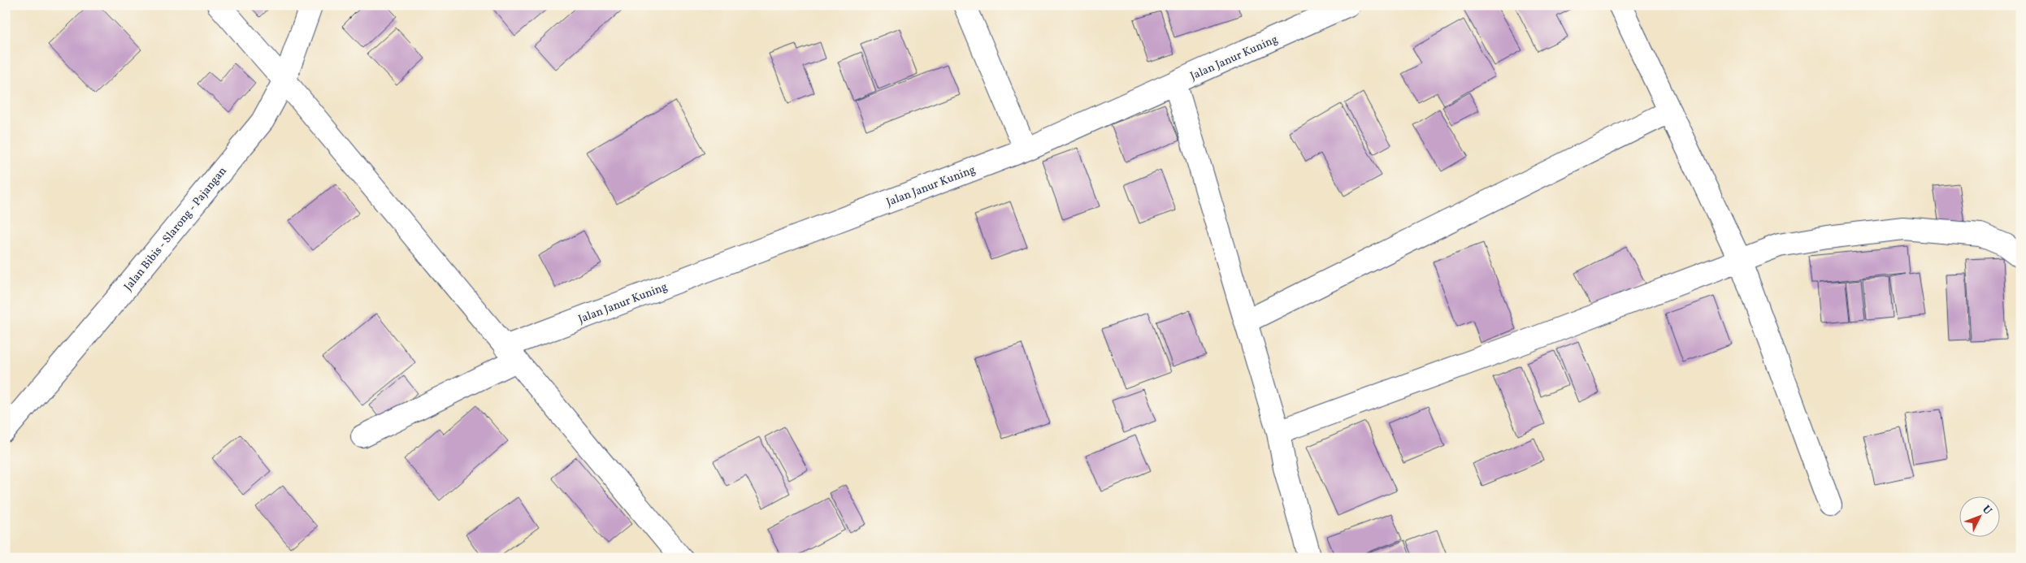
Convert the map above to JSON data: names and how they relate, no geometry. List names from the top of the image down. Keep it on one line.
{"streets":{"street":["Jalan Janur Kuning","Jalan Bibis - Slarong - Pajangan"]},"north":"top right"}
